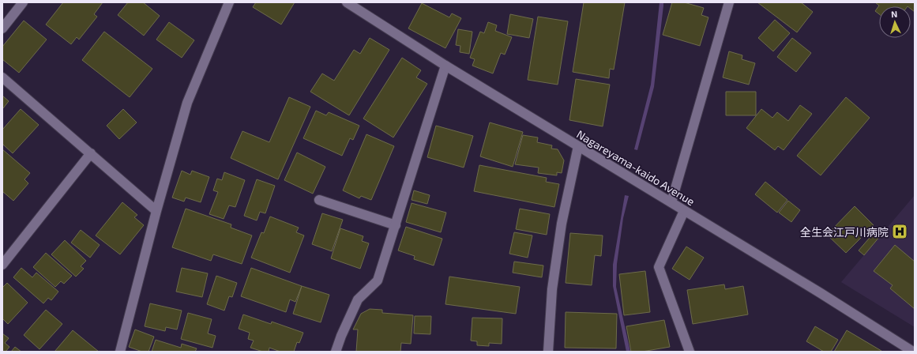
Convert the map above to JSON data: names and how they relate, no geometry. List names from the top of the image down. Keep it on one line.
{"streets":{"street":["Nagareyama-kaido Avenue"]},"places":{"hospital":["全生会江戸川病院"]},"north":"top"}
